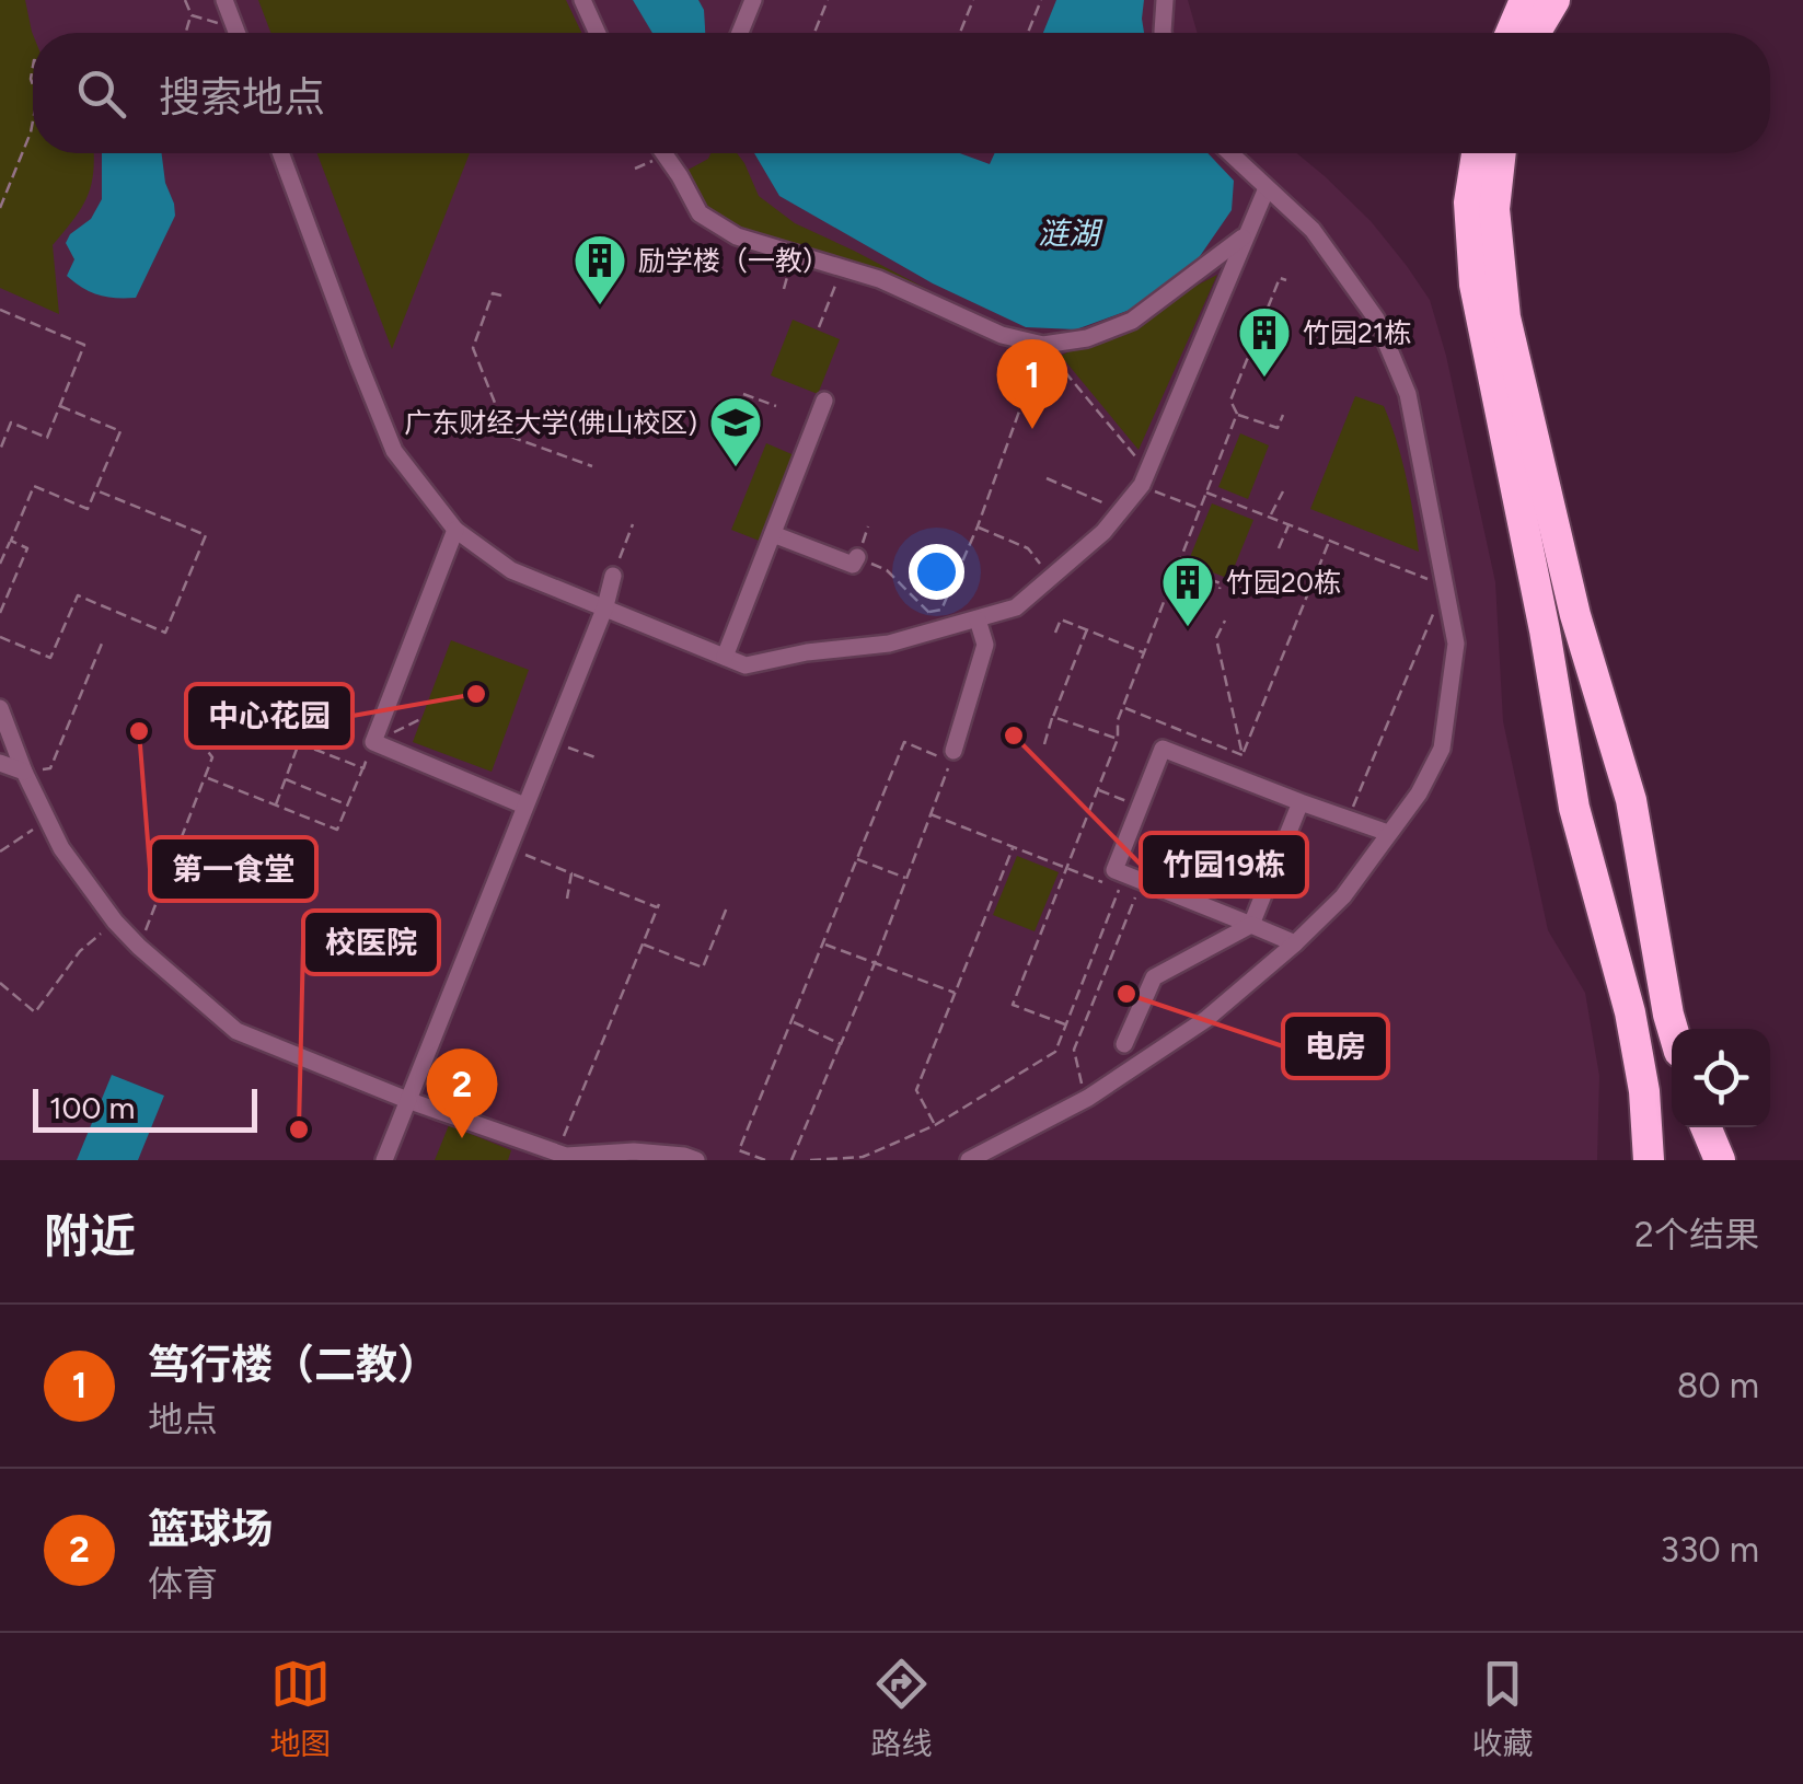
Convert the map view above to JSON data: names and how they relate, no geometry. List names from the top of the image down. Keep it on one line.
{"water":["涟湖"],"places":{"building":["励学楼（一教）","竹园21栋","竹园20栋"],"school or university":["广东财经大学(佛山校区)"],"other":["中心花园","第一食堂","竹园19栋","电房","校医院"]},"scale_bar":"100 m","page":{"search":"搜索地点","pins":["1","2"],"scale":"100 m","heading":["附近","2个结果"],"list":[{"mark":"1","name":"笃行楼（二教）","note":"地点","value":"80 m"},{"mark":"2","name":"篮球场","note":"体育","value":"330 m"}],"nav":["地图","路线","收藏"]}}
